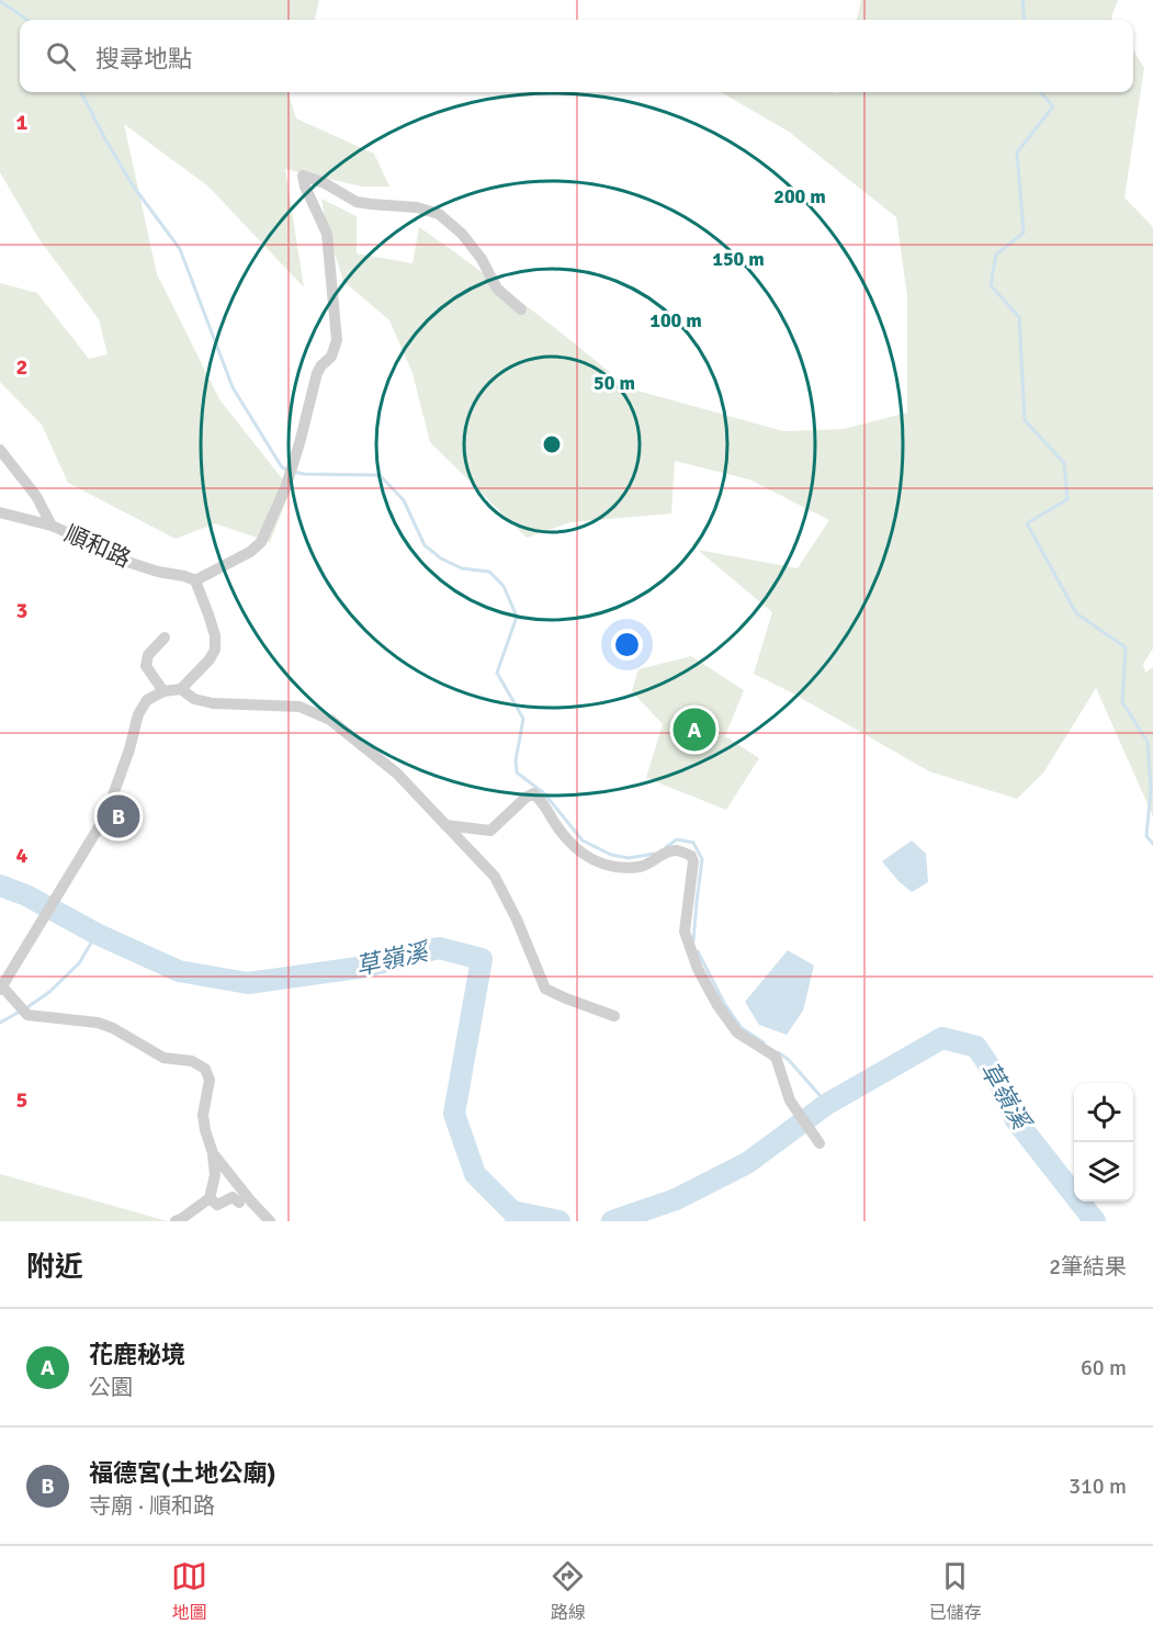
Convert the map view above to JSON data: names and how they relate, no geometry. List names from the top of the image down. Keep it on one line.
{"streets":{"street":["順和路"]},"water":["草嶺溪"],"page":{"search":"搜尋地點","pins":["A","B"],"heading":["附近","2筆結果"],"list":[{"mark":"A","name":"花鹿秘境","note":"公園","value":"60 m"},{"mark":"B","name":"福德宮(土地公廟)","note":"寺廟 · 順和路","value":"310 m"}],"nav":["地圖","路線","已儲存"]},"grid":{"rows":["1","2","3","4","5"]},"rings":["200 m","150 m","100 m","50 m"]}
